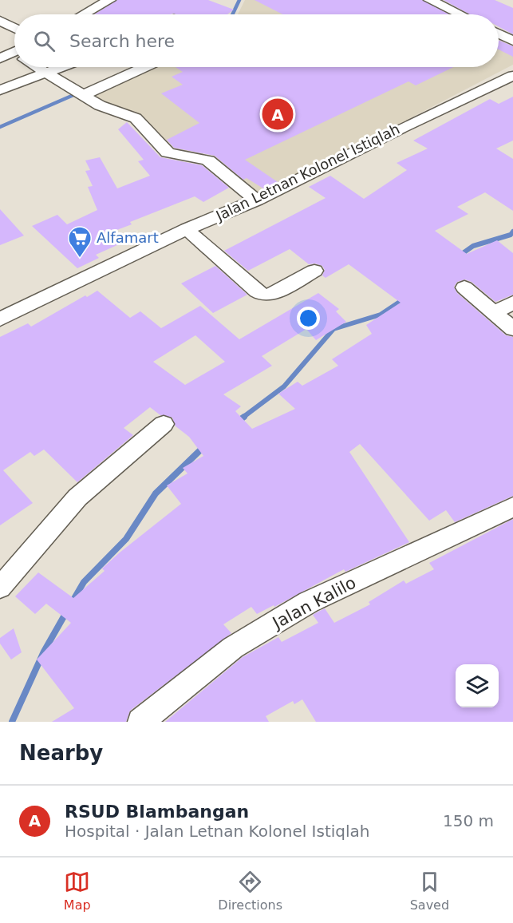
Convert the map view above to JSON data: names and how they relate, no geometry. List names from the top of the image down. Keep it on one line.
{"streets":{"street":["Jalan Letnan Kolonel Istiqlah","Jalan Kalilo"]},"places":{"supermarket":["Alfamart"]},"page":{"search":"Search here","pins":"A","heading":"Nearby","list":[{"mark":"A","name":"RSUD Blambangan","note":"Hospital · Jalan Letnan Kolonel Istiqlah","value":"150 m"}],"nav":["Map","Directions","Saved"]}}
